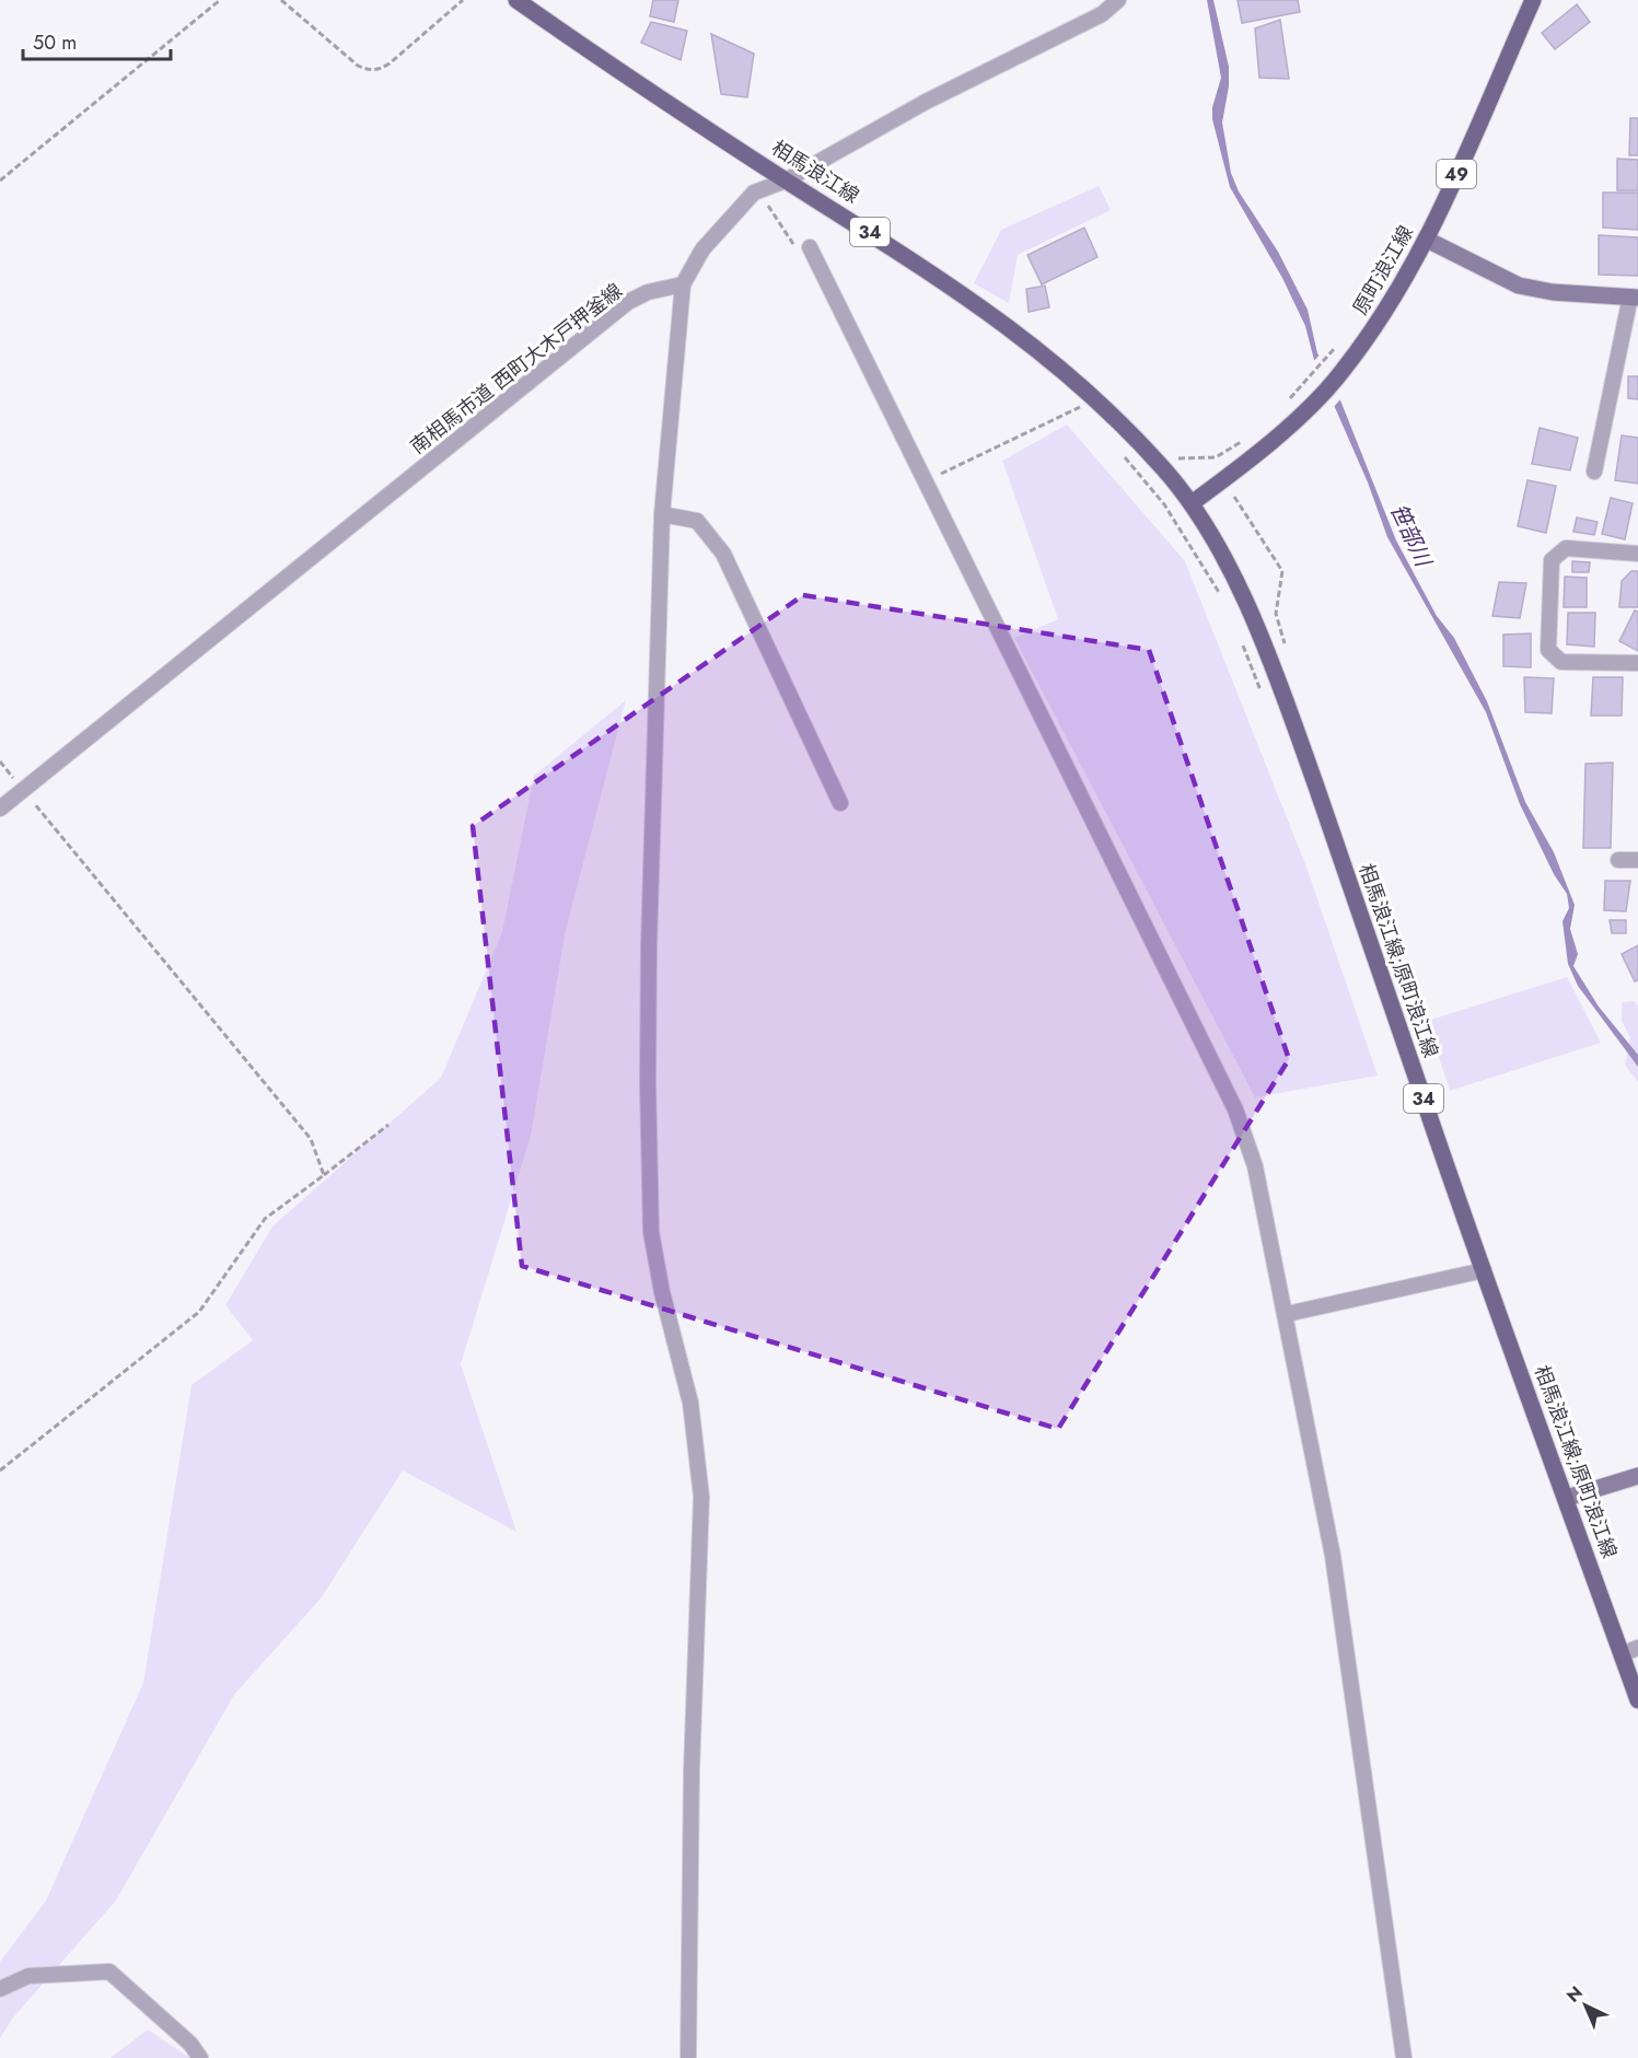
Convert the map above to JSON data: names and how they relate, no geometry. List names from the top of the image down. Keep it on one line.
{"streets":{"main road":["相馬浪江線","49","34","原町浪江線","相馬浪江線;原町浪江線"],"street":["南相馬市道 西町大木戸押釜線"]},"crossings":[["相馬浪江線","原町浪江線"],["相馬浪江線","相馬浪江線;原町浪江線"],["原町浪江線","相馬浪江線;原町浪江線"]],"water":["笹部川"],"scale_bar":"50 m","north":"top left"}
